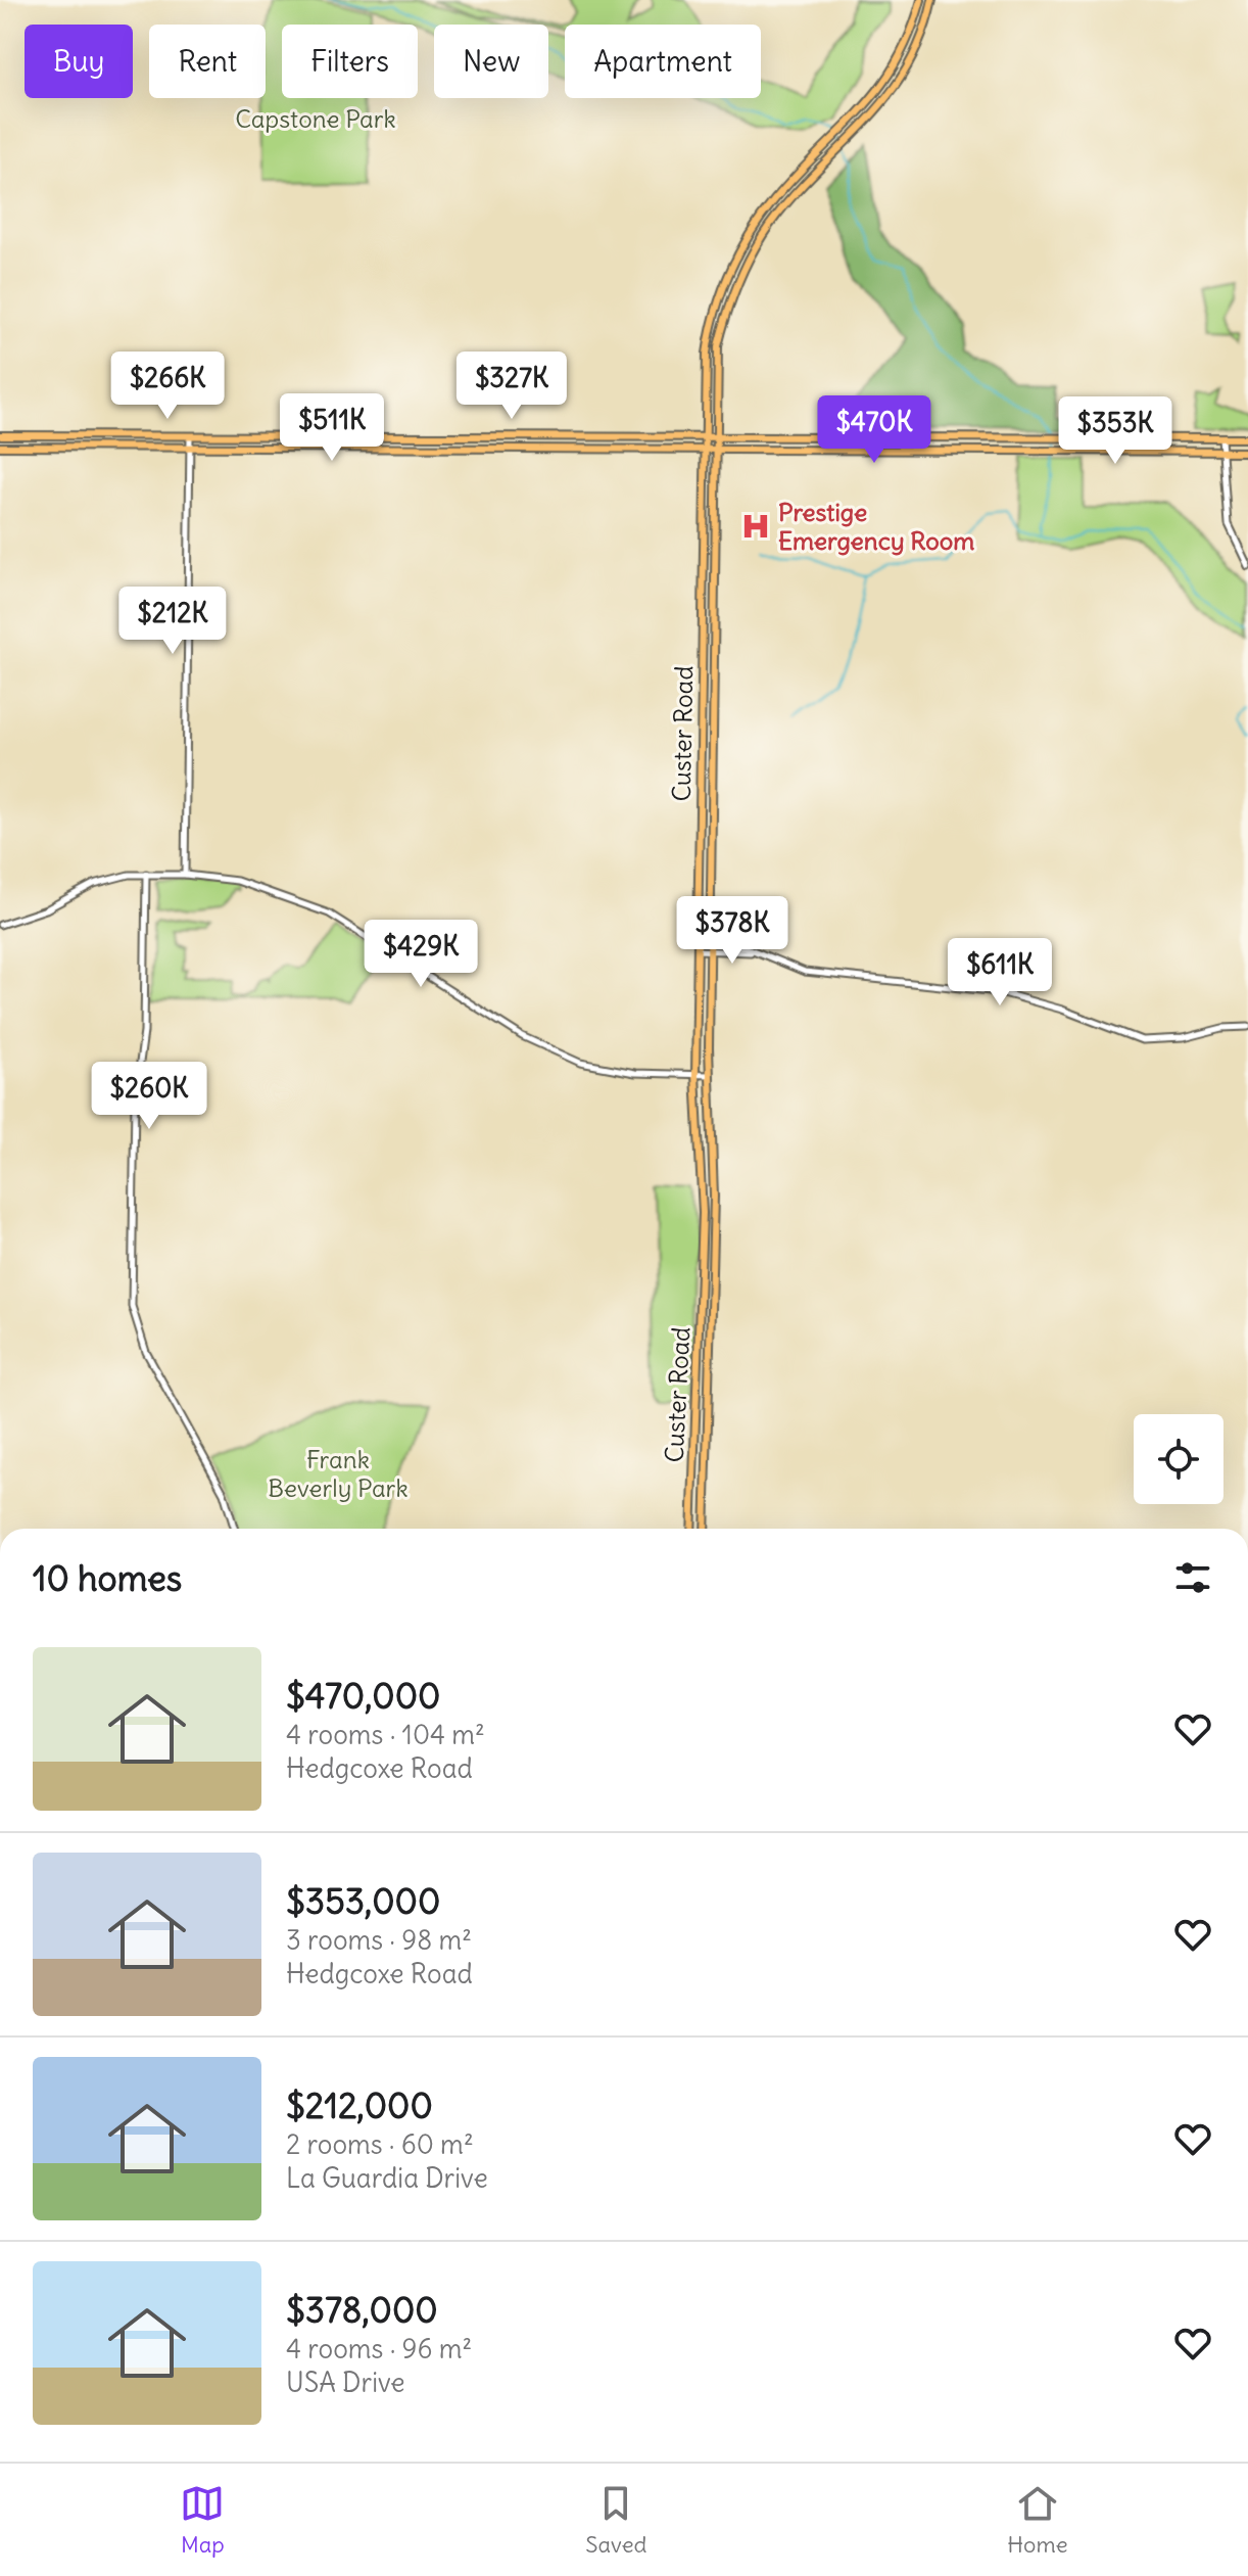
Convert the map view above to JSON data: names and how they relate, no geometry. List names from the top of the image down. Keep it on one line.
{"streets":{"main road":["Custer Road"]},"parks":["Capstone Park","Frank Beverly Park"],"places":{"hospital":["Prestige Emergency Room"]},"page":{"chip":["Buy","Rent","Filters","New","Apartment"],"price":["$266K","$327K","$511K","$470K","$353K","$212K","$378K","$429K","$611K","$260K"],"heading":"10 homes","list":[{"name":"$470,000","note":"4 rooms · 104 m² · Hedgcoxe Road"},{"name":"$353,000","note":"3 rooms · 98 m² · Hedgcoxe Road"},{"name":"$212,000","note":"2 rooms · 60 m² · La Guardia Drive"},{"name":"$378,000","note":"4 rooms · 96 m² · USA Drive"}],"tabs":["Map","Saved","Home"]}}
